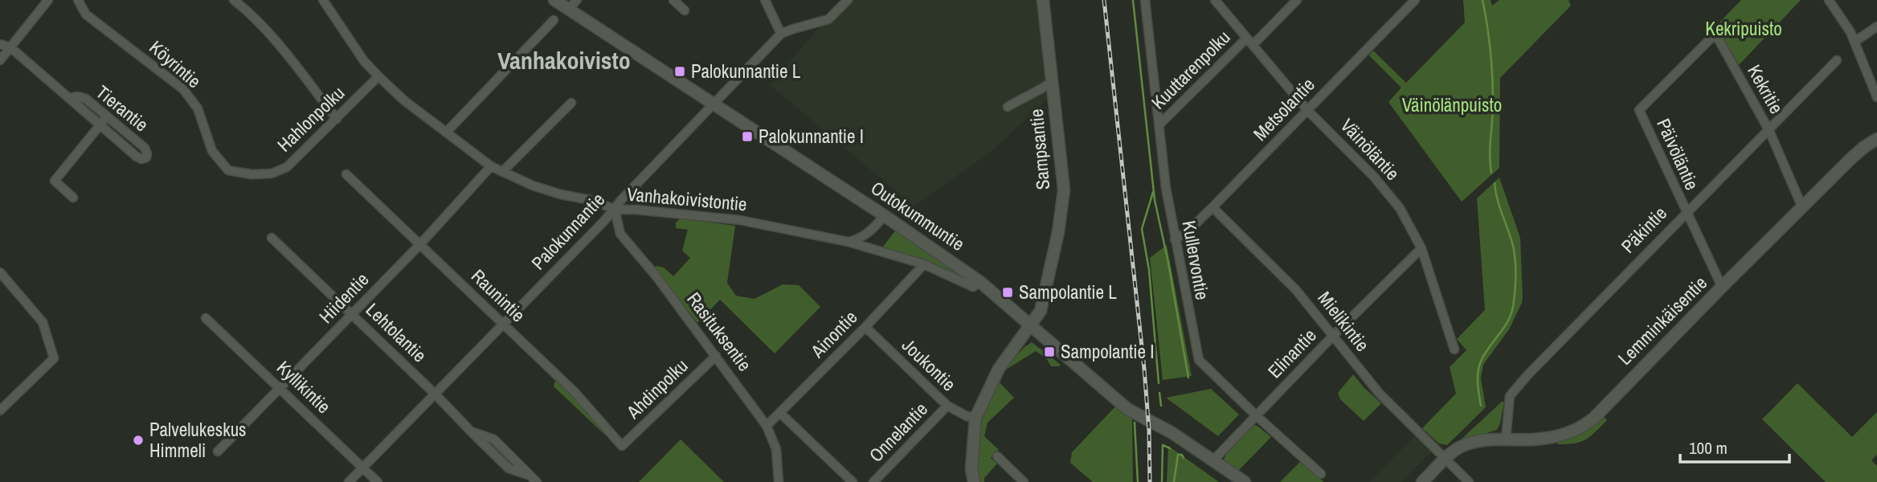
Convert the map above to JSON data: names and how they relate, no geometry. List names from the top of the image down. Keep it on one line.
{"streets":{"street":["Köyrintie","Kuuttarenpolku","Kekritie","Tierantie","Metsolantie","Hahlonpolku","Sampsantie","Väinöläntie","Päivöläntie","Vanhakoivistontie","Outokummuntie","Päkintie","Palokunnantie","Kullervontie","Raunintie","Hiidentie","Lemminkäisentie","Mielikintie","Rasituksentie","Lehtolantie","Ainontie","Elinantie","Joukontie","Kyllikintie","Ahdinpolku","Onnelantie"]},"crossings":[["Köyrintie","Hahlonpolku"],["Kuuttarenpolku","Väinöläntie"],["Kuuttarenpolku","Kullervontie"],["Kekritie","Päivöläntie"],["Kekritie","Päkintie"],["Kekritie","Lemminkäisentie"],["Metsolantie","Väinöläntie"],["Metsolantie","Kullervontie"],["Metsolantie","Mielikintie"],["Hahlonpolku","Vanhakoivistontie"],["Sampsantie","Outokummuntie"],["Sampsantie","Joukontie"],["Väinöläntie","Elinantie"],["Päivöläntie","Päkintie"],["Päivöläntie","Lemminkäisentie"],["Vanhakoivistontie","Outokummuntie"],["Vanhakoivistontie","Palokunnantie"],["Vanhakoivistontie","Hiidentie"],["Vanhakoivistontie","Rasituksentie"],["Vanhakoivistontie","Ainontie"],["Outokummuntie","Palokunnantie"],["Outokummuntie","Elinantie"],["Päkintie","Lemminkäisentie"],["Palokunnantie","Raunintie"],["Palokunnantie","Rasituksentie"],["Palokunnantie","Lehtolantie"],["Palokunnantie","Kyllikintie"],["Kullervontie","Elinantie"],["Raunintie","Hiidentie"],["Raunintie","Ahdinpolku"],["Hiidentie","Lehtolantie"],["Hiidentie","Kyllikintie"],["Lemminkäisentie","Mielikintie"],["Mielikintie","Elinantie"],["Rasituksentie","Ainontie"],["Rasituksentie","Ahdinpolku"],["Ainontie","Joukontie"],["Joukontie","Onnelantie"]],"districts":["Vanhakoivisto"],"parks":["Kekripuisto","Väinölänpuisto"],"places":{"transit":["Palokunnantie L","Palokunnantie I","Sampolantie L","Sampolantie I"],"other":["Palvelukeskus Himmeli"]},"scale_bar":"100 m"}
